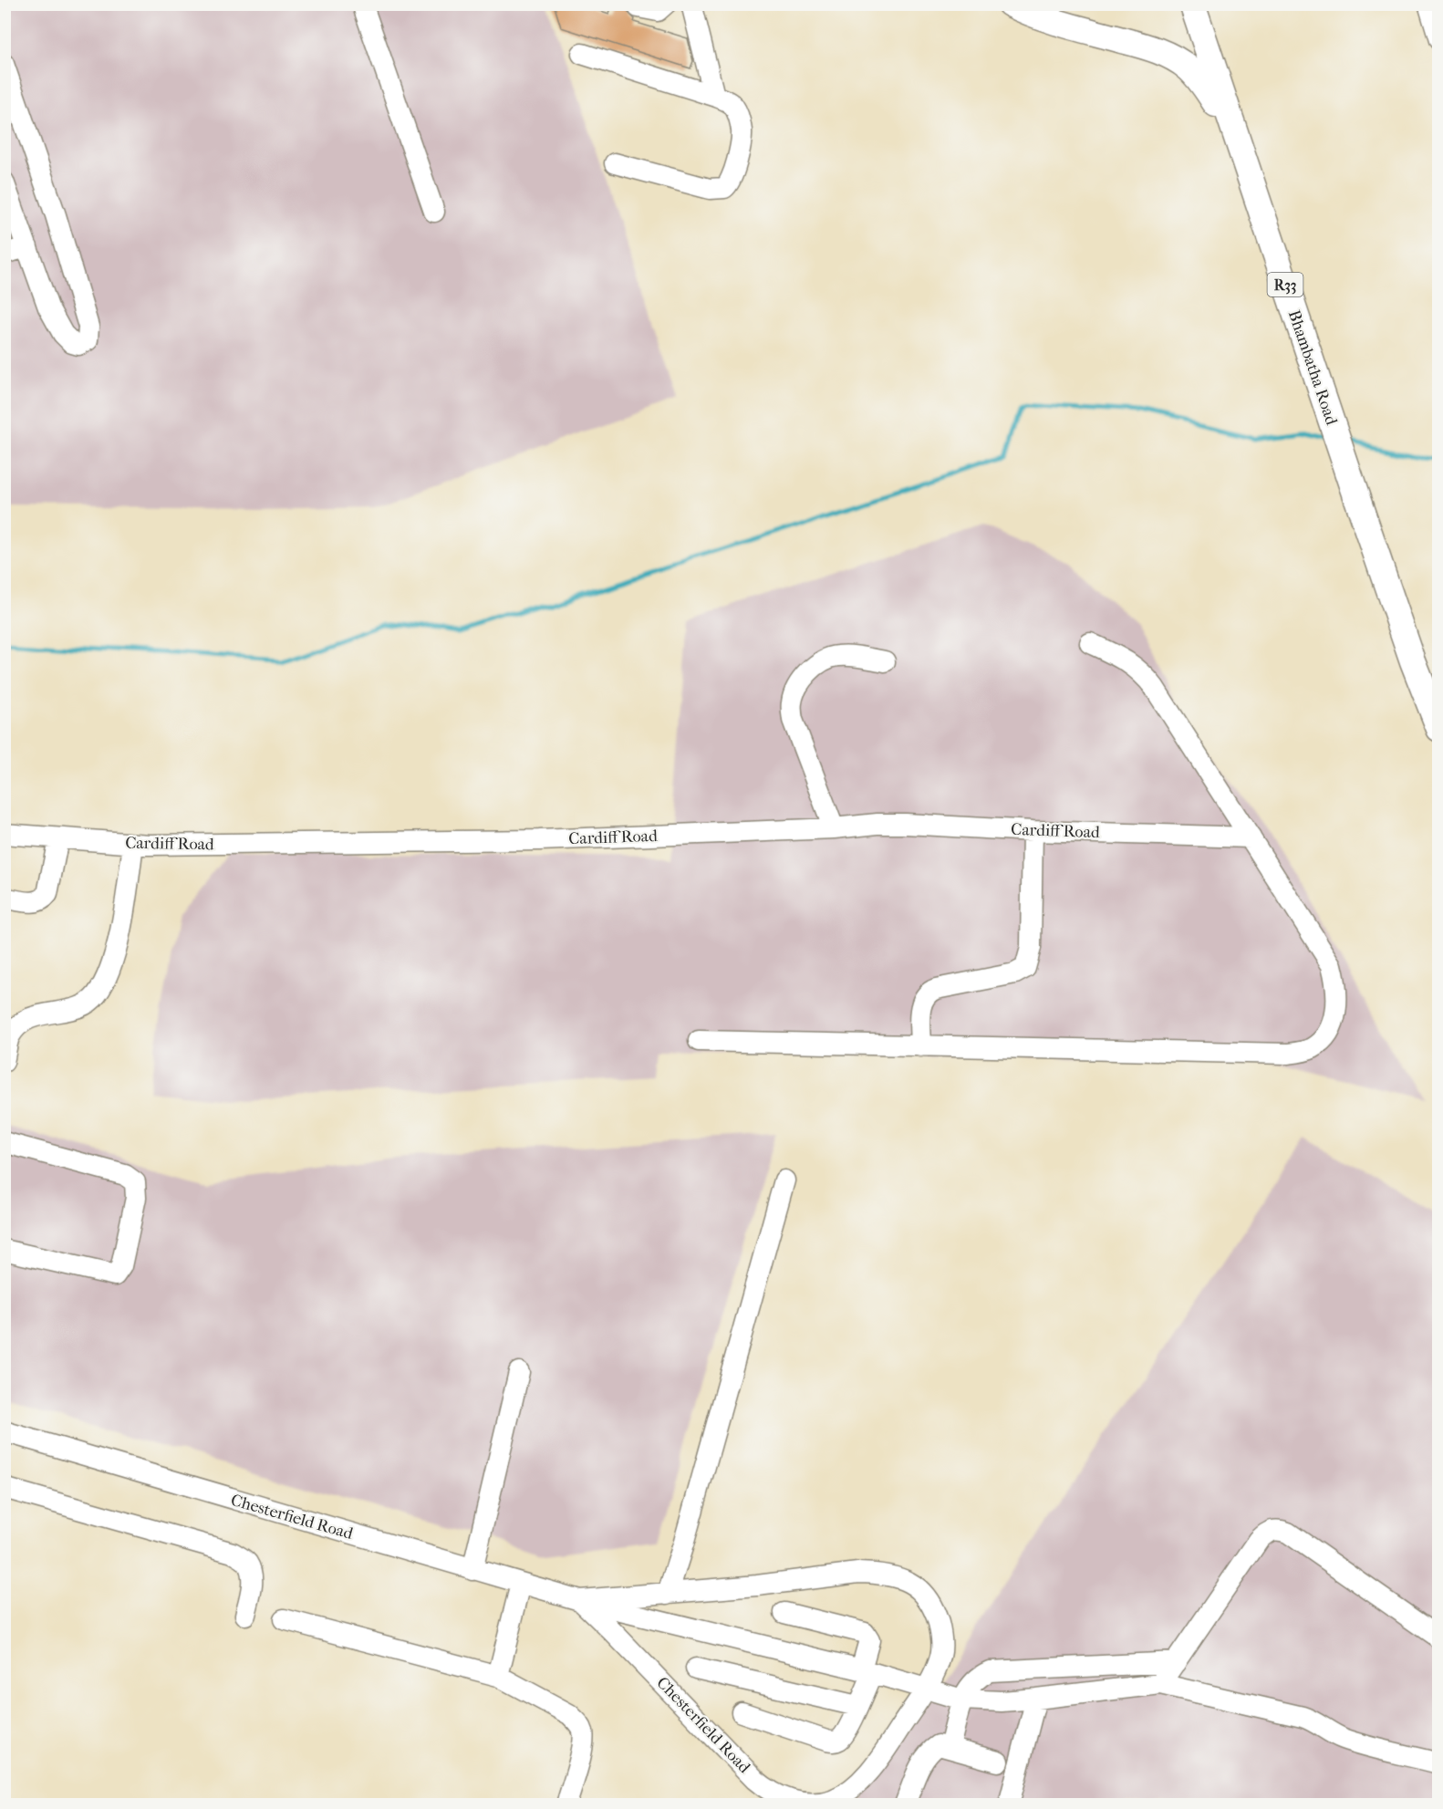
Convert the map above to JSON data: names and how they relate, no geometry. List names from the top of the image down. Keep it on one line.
{"streets":{"main road":["R33","Bhambatha Road"],"street":["Cardiff Road","Chesterfield Road"]}}
